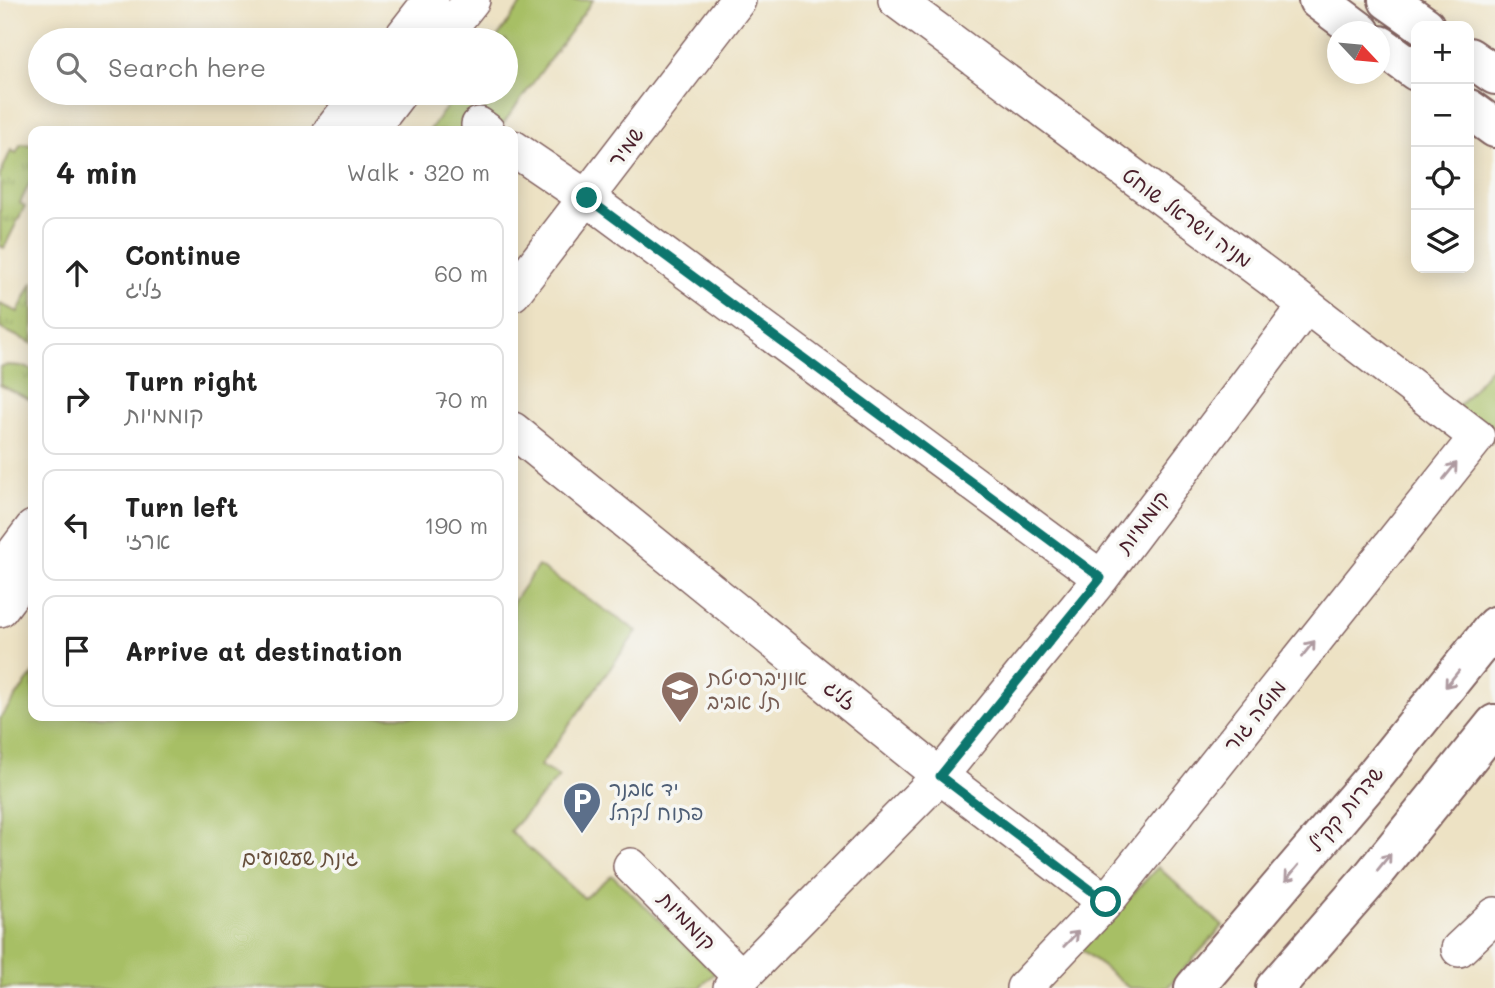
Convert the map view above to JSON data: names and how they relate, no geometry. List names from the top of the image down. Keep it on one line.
{"streets":{"main road":["שדרות קק\"ל"],"street":["שמיר","מניה וישראל שוחט","קוממיות","זליג","מוטה גור"]},"crossings":[["מניה וישראל שוחט","קוממיות"],["מניה וישראל שוחט","מוטה גור"],["קוממיות","זליג"],["זליג","מוטה גור"]],"one_way":["מוטה גור"],"parks":["גינת שעשועים"],"places":{"school or university":["אוניברסיטת תל אביב"],"parking":["יד אבנר פתוח לקהל"]},"north":"bottom right","page":{"map_buttons":["+","−"],"search":"Search here","heading":["4 min","Walk · 320 m"],"list":[["Continue","זליג","60 m"],["Turn right","קוממיות","70 m"],["Turn left","ארזי","190 m"],"Arrive at destination"]}}
